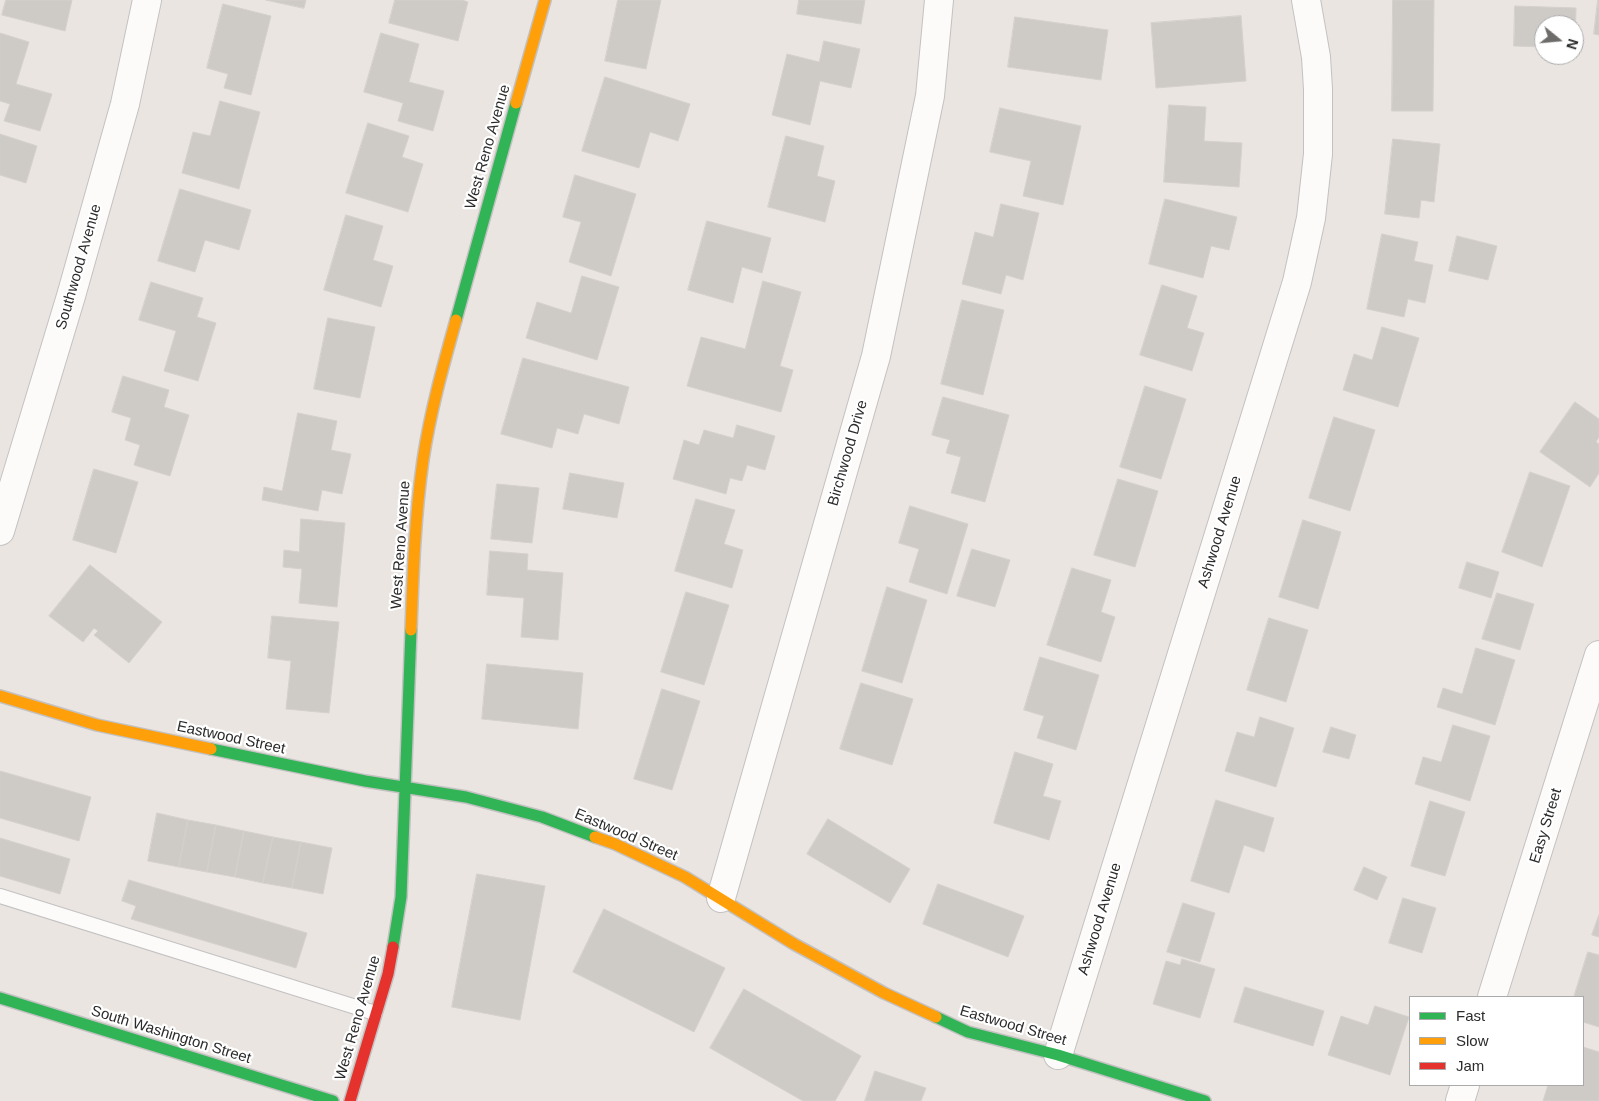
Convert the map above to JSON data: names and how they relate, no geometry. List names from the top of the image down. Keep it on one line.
{"streets":{"street":["West Reno Avenue","Southwood Avenue","Birchwood Drive","Ashwood Avenue","Eastwood Street","Easy Street","South Washington Street"]},"crossings":[["West Reno Avenue","Eastwood Street"],["Birchwood Drive","Eastwood Street"],["Ashwood Avenue","Eastwood Street"]],"legend":["Fast","Slow","Jam"],"north":"right"}
